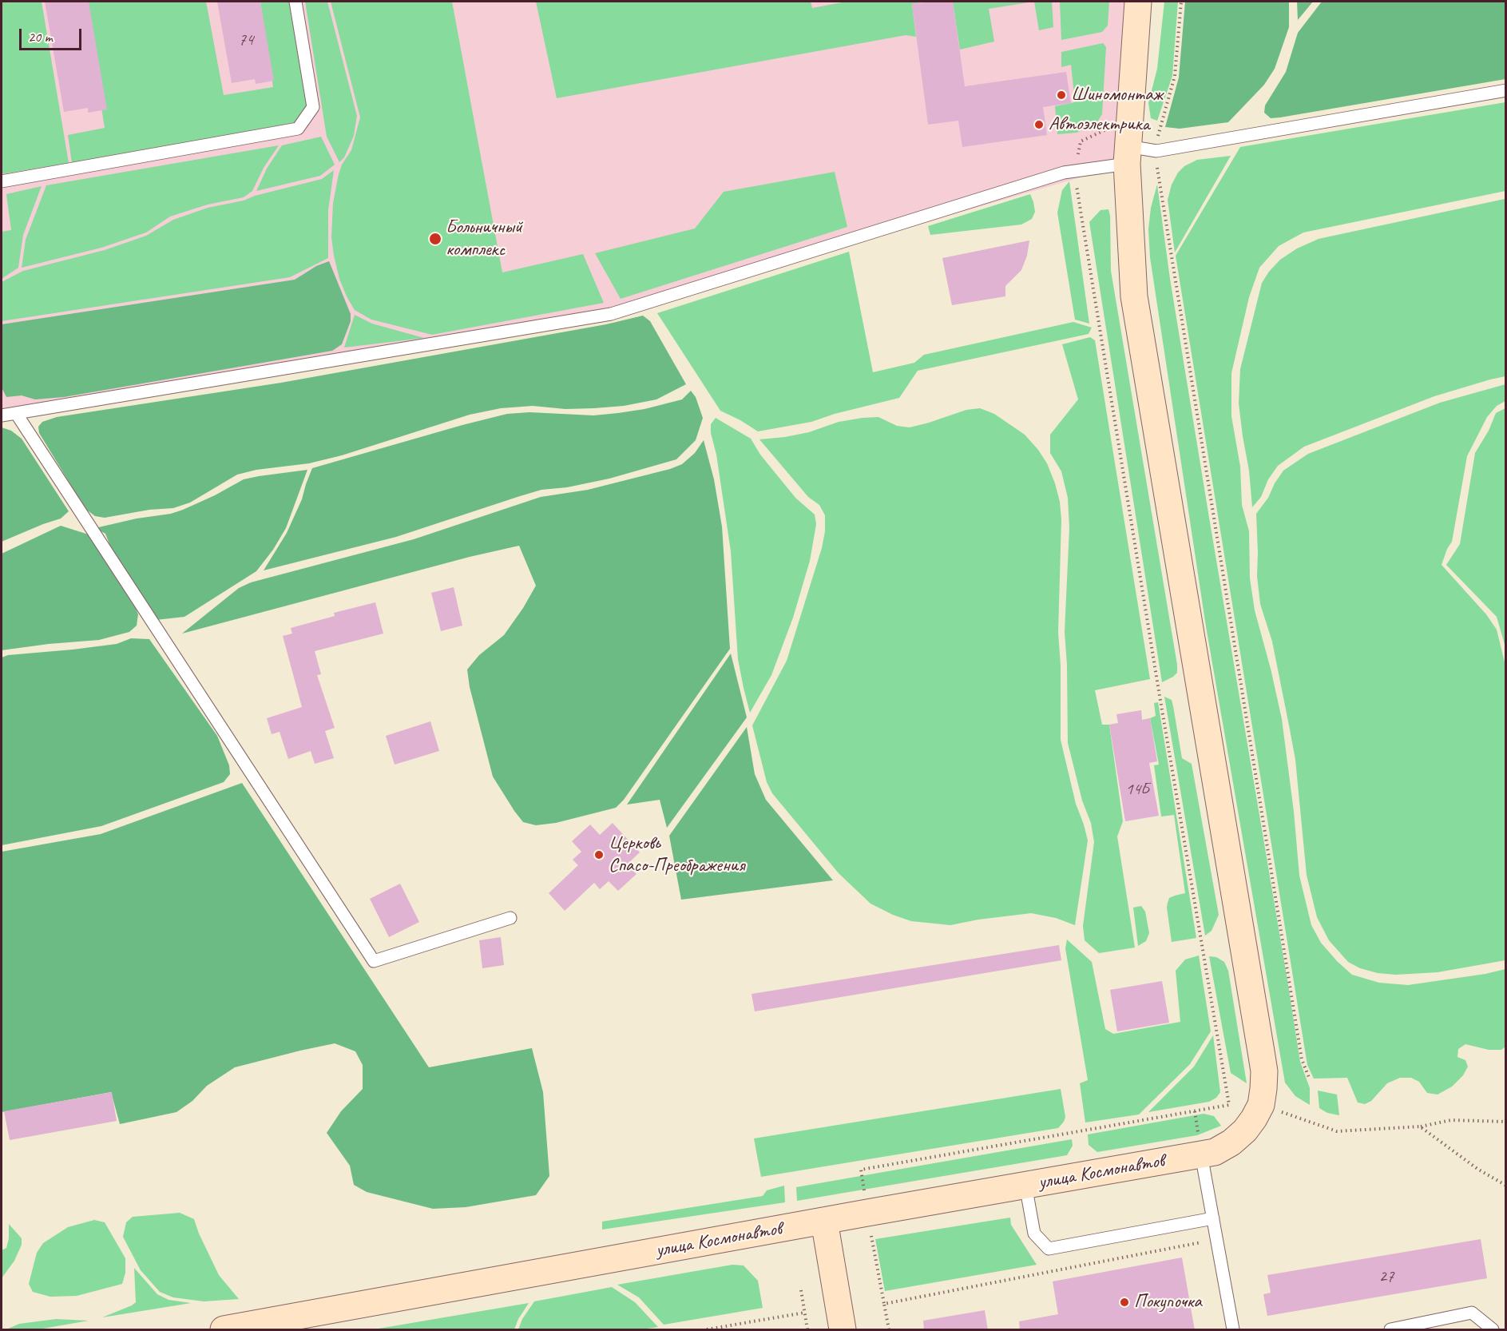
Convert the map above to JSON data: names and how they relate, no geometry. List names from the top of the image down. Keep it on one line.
{"streets":{"main road":["улица Космонавтов"]},"places":["Шиномонтаж","Автоэлектрика","Больничный комплекс","Церковь Спасо-Преображения","Покупочка"],"house_numbers":["74","14Б","27"],"scale_bar":"20 m"}
